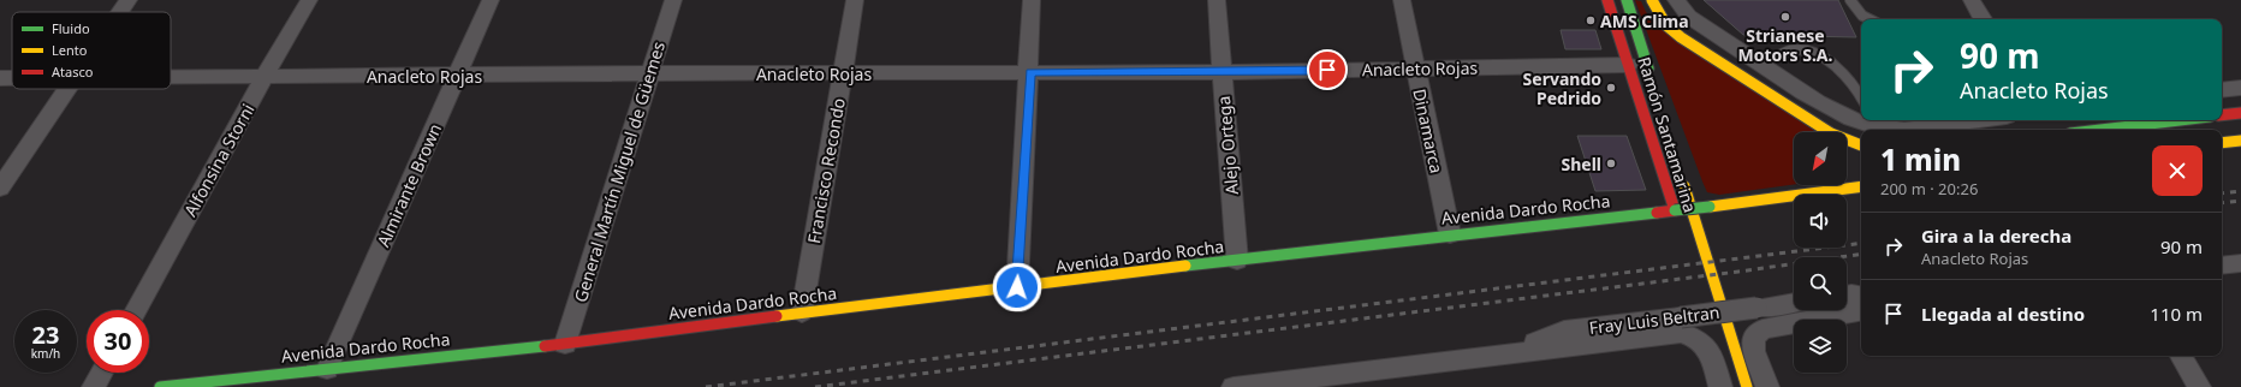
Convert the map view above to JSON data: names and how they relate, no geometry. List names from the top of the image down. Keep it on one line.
{"streets":{"main road":["Ramón Santamarina","Avenida Dardo Rocha"],"street":["Anacleto Rojas","Dinamarca","Alejo Ortega","Alfonsina Storni","Francisco Recondo","General Martín Miguel de Güemes","Almirante Brown","Fray Luis Beltran"]},"crossings":[["Anacleto Rojas","Dinamarca"],["Anacleto Rojas","Ramón Santamarina"],["Anacleto Rojas","Alejo Ortega"],["Anacleto Rojas","Alfonsina Storni"],["Anacleto Rojas","Francisco Recondo"],["Anacleto Rojas","General Martín Miguel de Güemes"],["Anacleto Rojas","Almirante Brown"],["Dinamarca","Avenida Dardo Rocha"],["Ramón Santamarina","Avenida Dardo Rocha"],["Alejo Ortega","Avenida Dardo Rocha"],["Francisco Recondo","Avenida Dardo Rocha"],["General Martín Miguel de Güemes","Avenida Dardo Rocha"],["Almirante Brown","Avenida Dardo Rocha"]],"places":["Strianese Motors S.A.","AMS Clima","Servando Pedrido","Shell"],"legend":["Fluido","Lento","Atasco"],"north":"bottom left","page":{"turn":["90 m","Anacleto Rojas"],"heading":["1 min","200 m · 20:26"],"list":[{"name":"Gira a la derecha","note":"Anacleto Rojas","value":"90 m"},{"name":"Llegada al destino","value":"110 m"}],"speed":"23 km/h","limit":"30"}}
